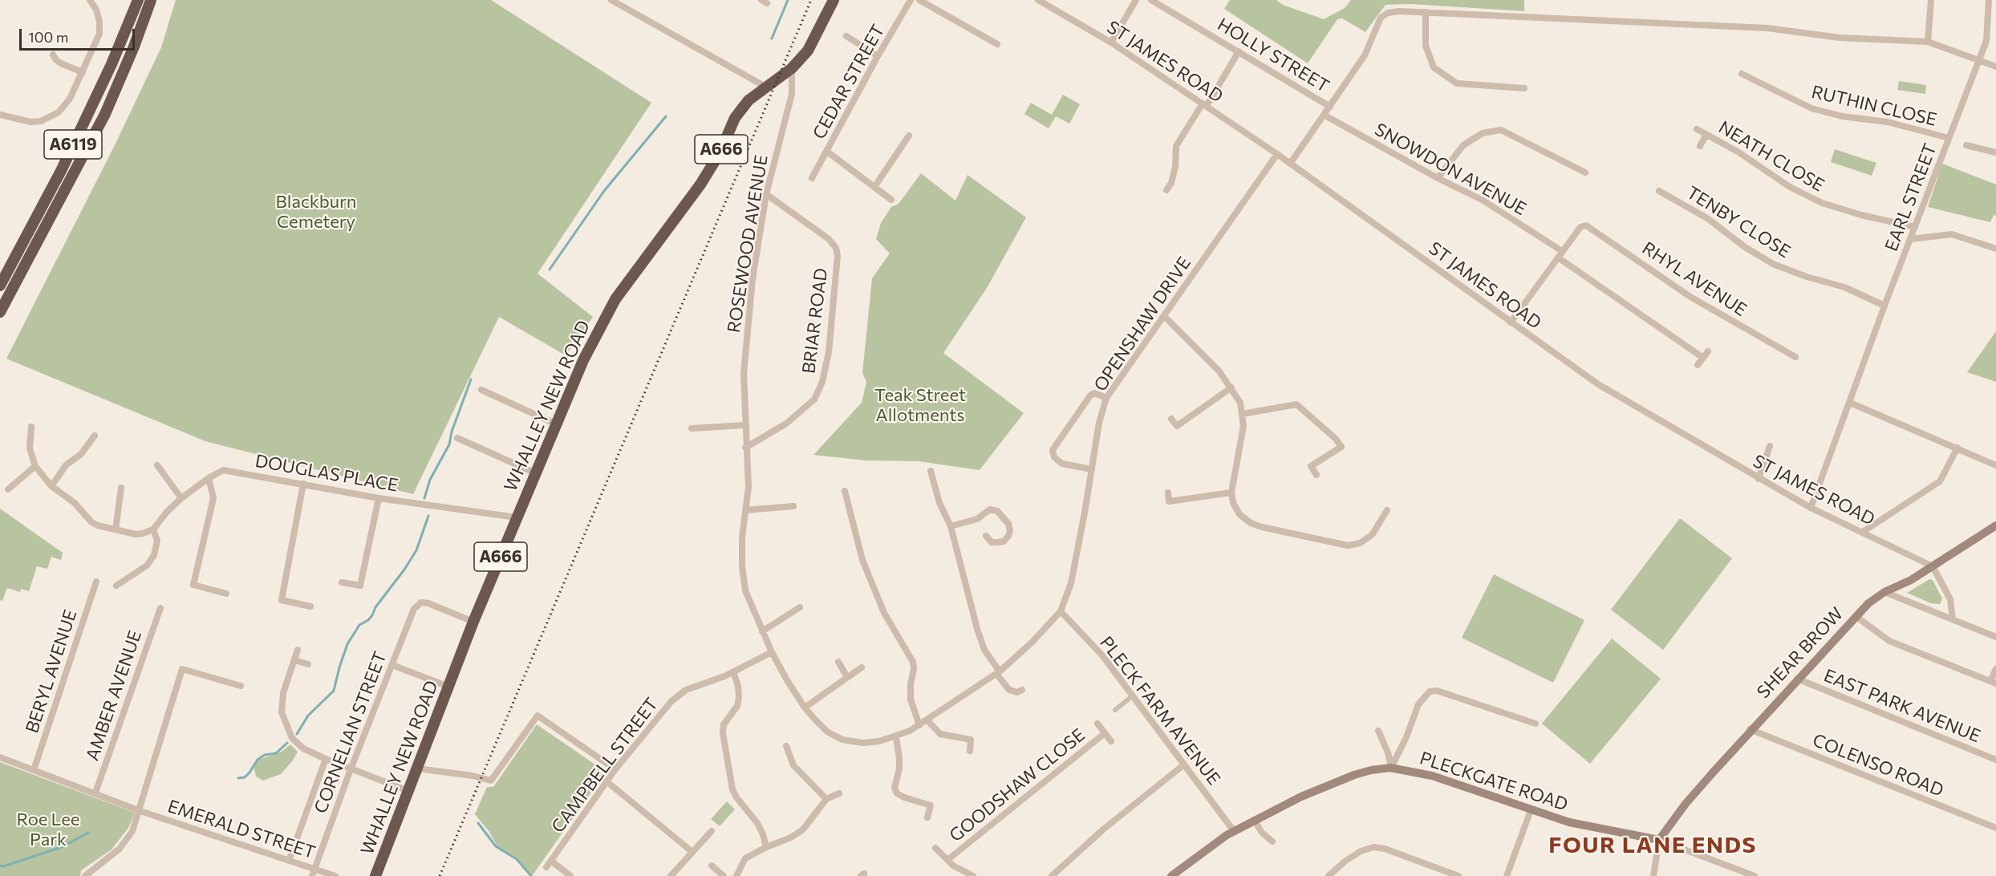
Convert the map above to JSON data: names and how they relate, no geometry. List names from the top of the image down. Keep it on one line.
{"streets":{"highway":["A6119","A666","WHALLEY NEW ROAD"],"main road":["SHEAR BROW","PLECKGATE ROAD"],"street":["HOLLY STREET","ST JAMES ROAD","CEDAR STREET","RUTHIN CLOSE","NEATH CLOSE","SNOWDON AVENUE","EARL STREET","TENBY CLOSE","ROSEWOOD AVENUE","RHYL AVENUE","BRIAR ROAD","OPENSHAW DRIVE","DOUGLAS PLACE","BERYL AVENUE","AMBER AVENUE","EAST PARK AVENUE","PLECK FARM AVENUE","CORNELIAN STREET","CAMPBELL STREET","COLENSO ROAD","GOODSHAW CLOSE","EMERALD STREET"]},"crossings":[["ST JAMES ROAD","EARL STREET"],["ST JAMES ROAD","OPENSHAW DRIVE"],["ST JAMES ROAD","SHEAR BROW"],["RUTHIN CLOSE","EARL STREET"],["NEATH CLOSE","EARL STREET"],["SNOWDON AVENUE","RHYL AVENUE"],["EARL STREET","TENBY CLOSE"],["ROSEWOOD AVENUE","BRIAR ROAD"],["ROSEWOOD AVENUE","OPENSHAW DRIVE"],["ROSEWOOD AVENUE","WHALLEY NEW ROAD"],["ROSEWOOD AVENUE","CAMPBELL STREET"],["OPENSHAW DRIVE","PLECK FARM AVENUE"],["WHALLEY NEW ROAD","DOUGLAS PLACE"],["WHALLEY NEW ROAD","CORNELIAN STREET"],["SHEAR BROW","EAST PARK AVENUE"],["SHEAR BROW","COLENSO ROAD"],["SHEAR BROW","PLECKGATE ROAD"],["BERYL AVENUE","EMERALD STREET"],["AMBER AVENUE","EMERALD STREET"],["PLECK FARM AVENUE","PLECKGATE ROAD"],["CORNELIAN STREET","EMERALD STREET"]],"districts":["FOUR LANE ENDS"],"parks":["Blackburn Cemetery","Teak Street Allotments","Roe Lee Park"],"scale_bar":"100 m"}
